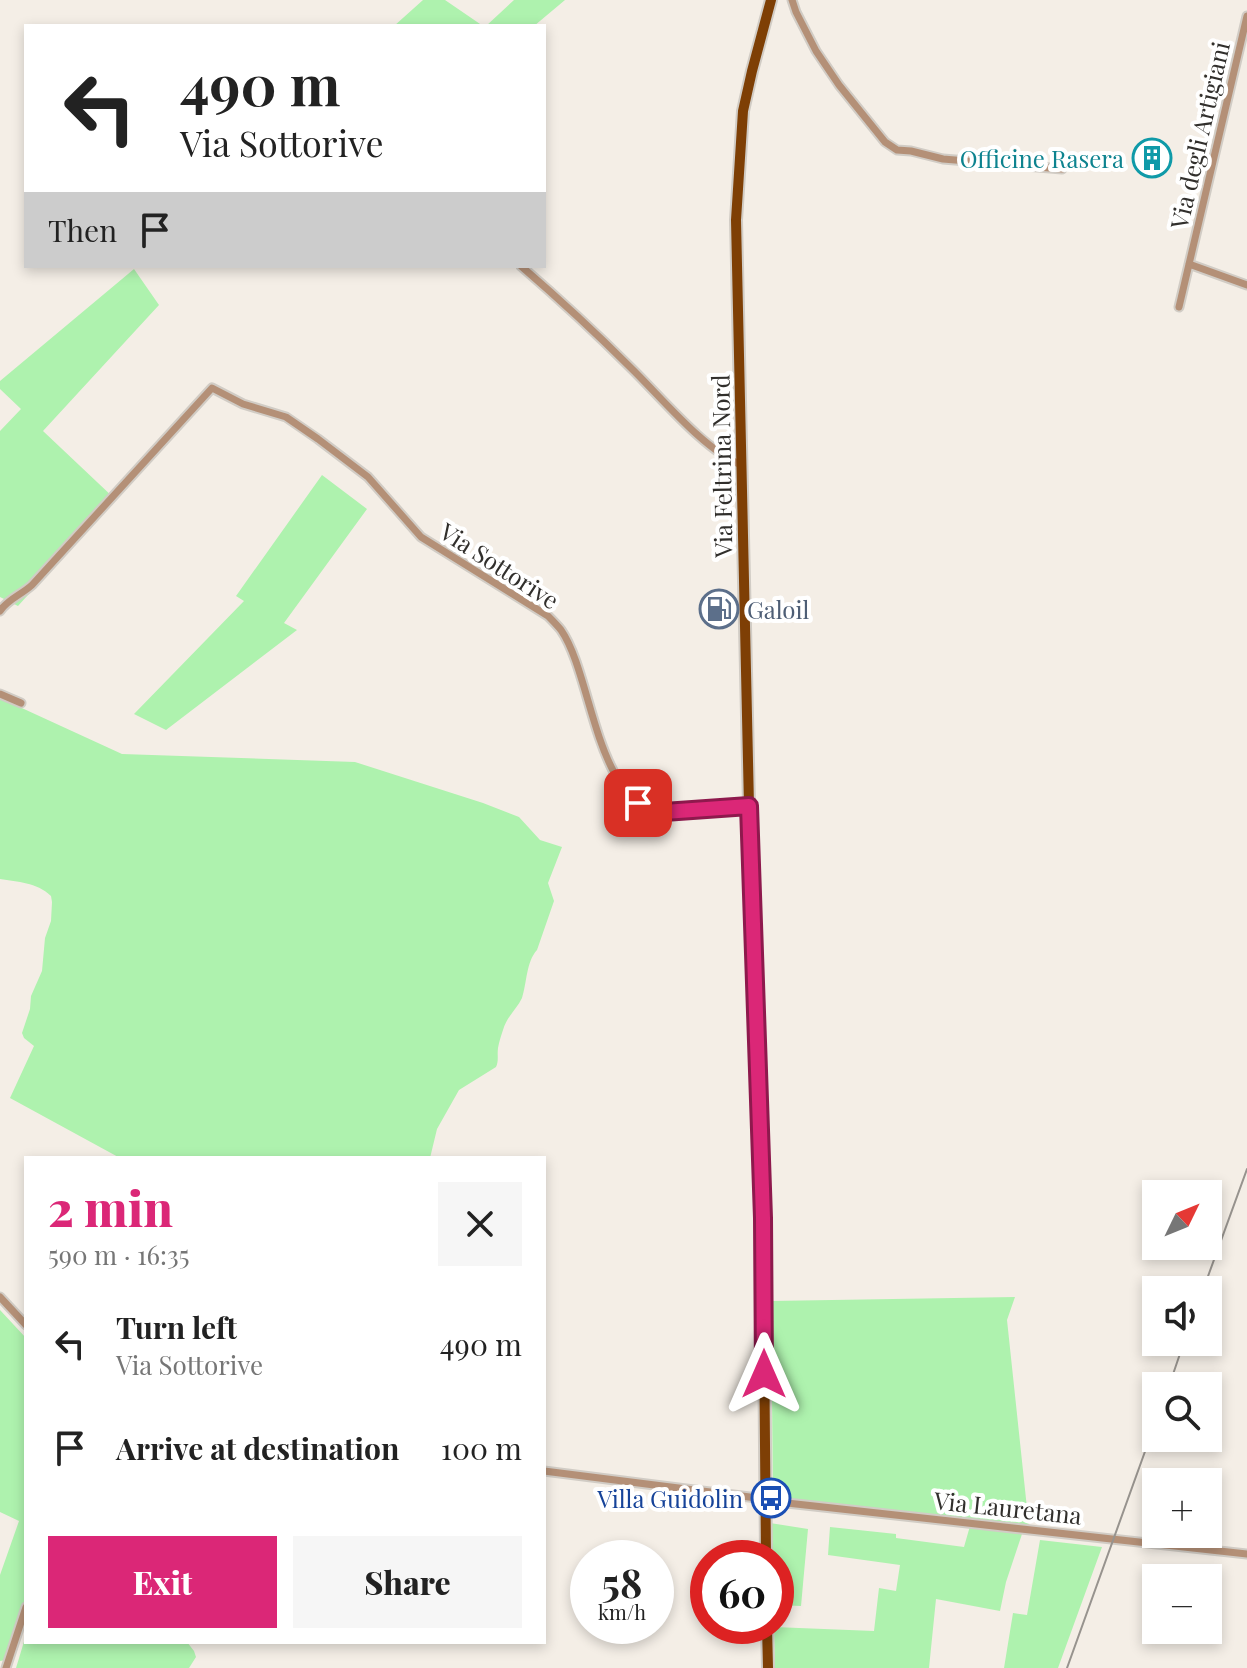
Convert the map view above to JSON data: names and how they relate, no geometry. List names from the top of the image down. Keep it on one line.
{"streets":{"main road":["Via Feltrina Nord"],"street":["Via degli Artigiani","Via Sottorive","Via Lauretana"]},"crossings":[["Via Feltrina Nord","Via Sottorive"],["Via Feltrina Nord","Via Lauretana"]],"places":{"building":["Officine Rasera"],"fuel station":["Galoil"],"bus stop":["Villa Guidolin"]},"north":"top right","page":{"turn":["490 m","Via Sottorive"],"then":"Then","heading":["2 min","590 m · 16:35"],"map_buttons":["+","−"],"list":[{"name":"Turn left","note":"Via Sottorive","value":"490 m"},{"name":"Arrive at destination","value":"100 m"}],"buttons":["Exit","Share"],"speed":"58 km/h","limit":"60"}}
